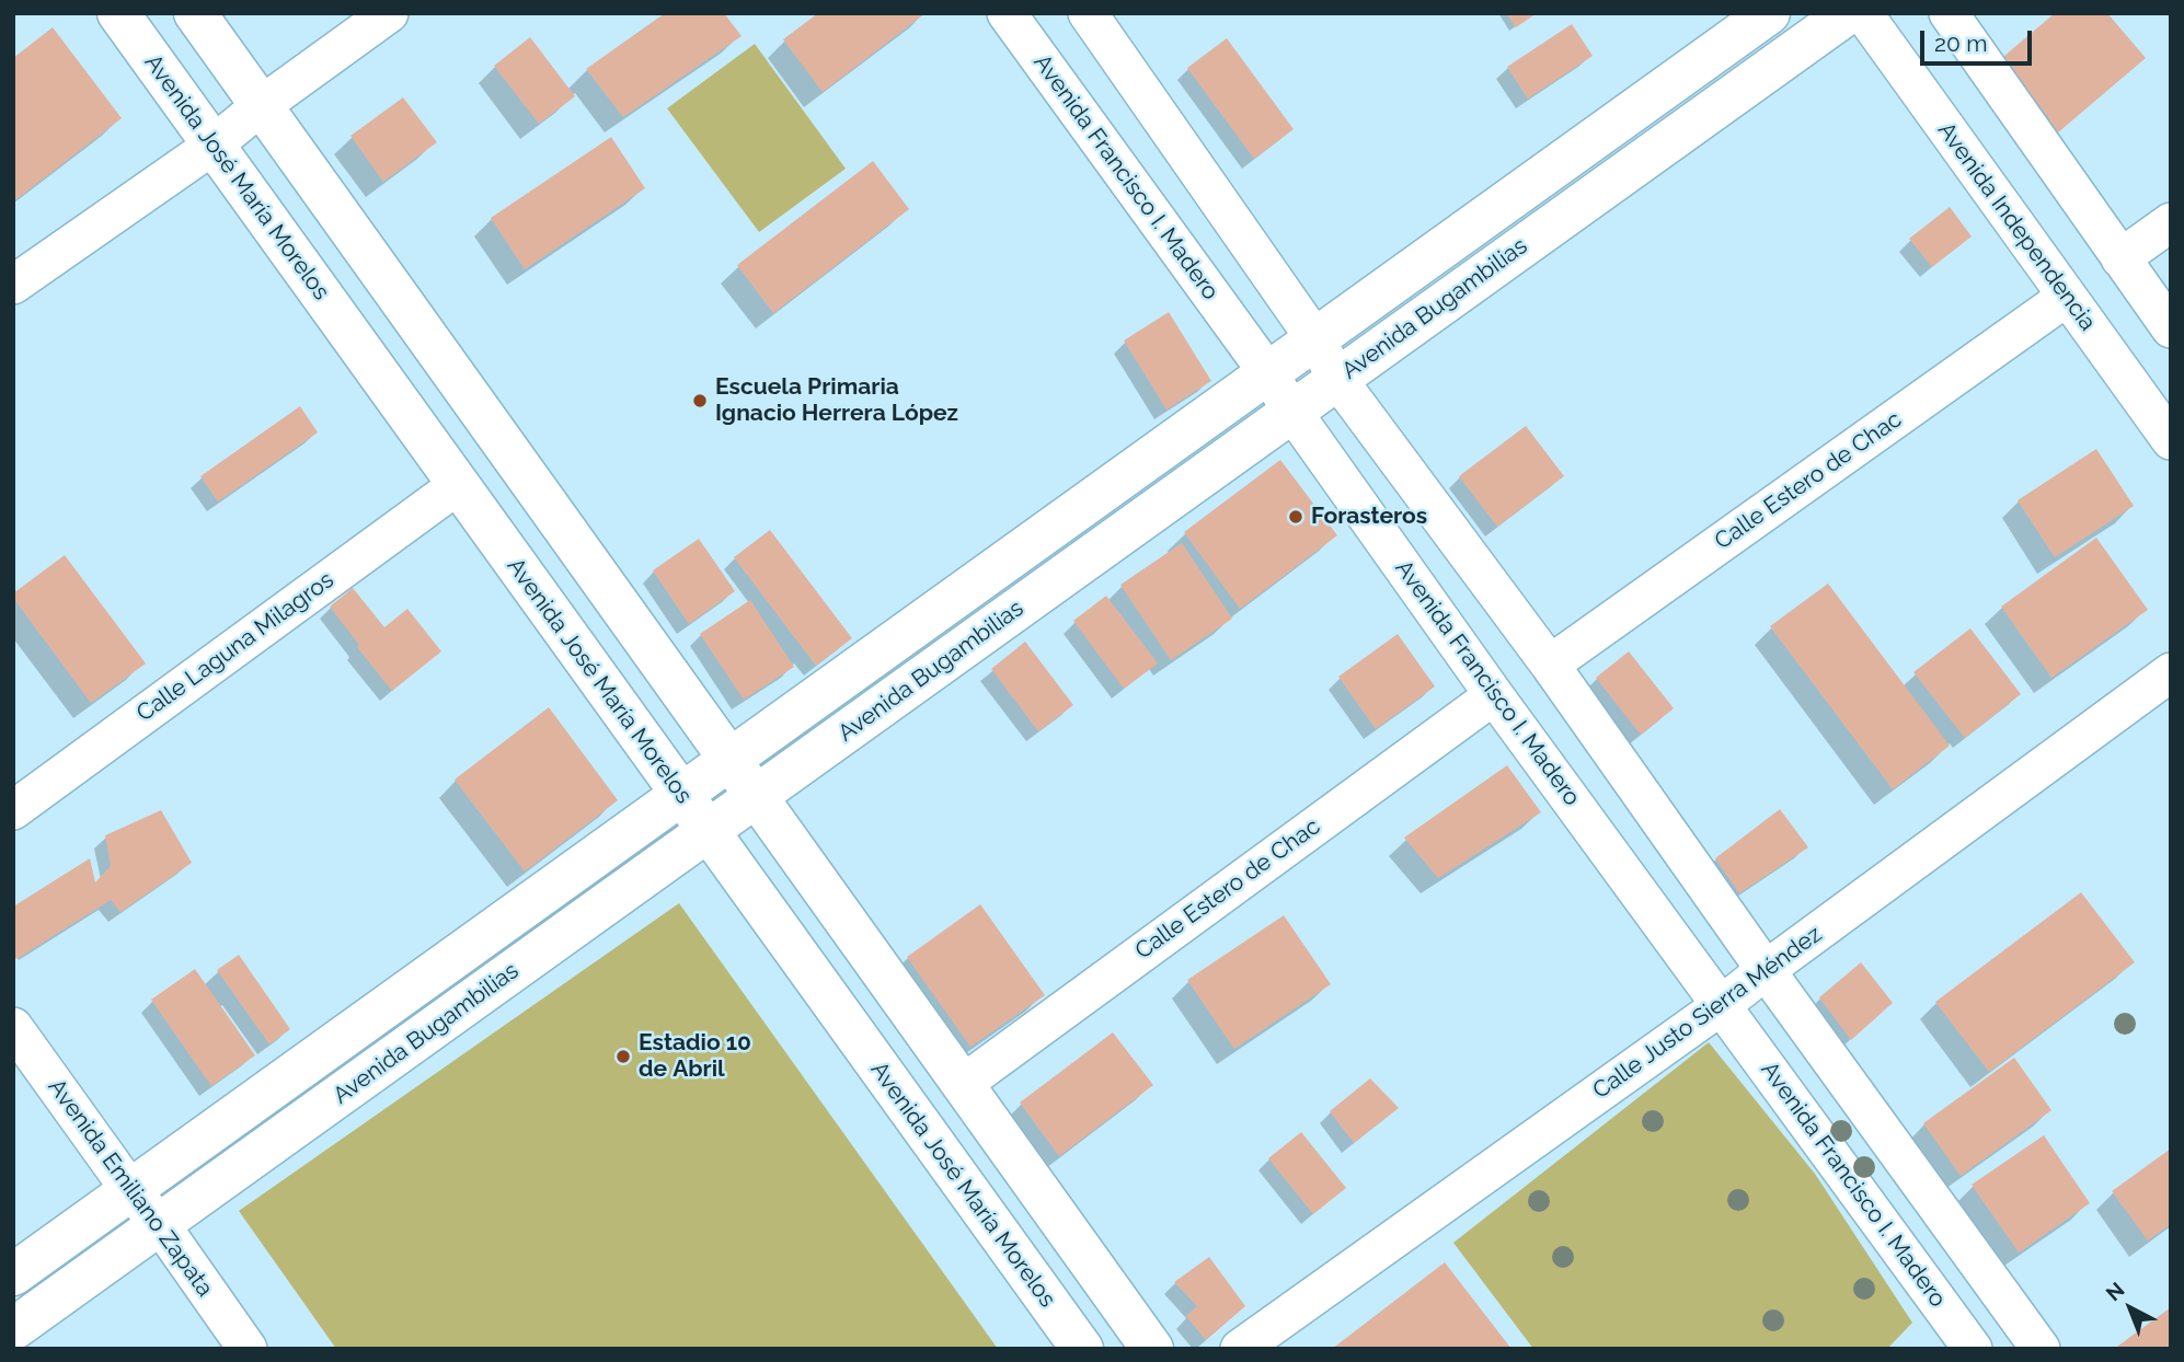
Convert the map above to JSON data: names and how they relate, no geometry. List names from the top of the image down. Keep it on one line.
{"streets":{"main road":["Avenida José María Morelos","Avenida Bugambilias"],"street":["Avenida Francisco I. Madero","Avenida Independencia","Calle Estero de Chac","Calle Laguna Milagros","Calle Justo Sierra Méndez","Avenida Emiliano Zapata"]},"crossings":[["Avenida José María Morelos","Avenida Bugambilias"],["Avenida José María Morelos","Calle Laguna Milagros"],["Avenida Francisco I. Madero","Avenida Bugambilias"],["Avenida Francisco I. Madero","Calle Estero de Chac"],["Avenida Francisco I. Madero","Calle Justo Sierra Méndez"],["Avenida Independencia","Calle Estero de Chac"],["Avenida Bugambilias","Avenida Emiliano Zapata"]],"places":["Escuela Primaria Ignacio Herrera López","Forasteros","Estadio 10 de Abril"],"scale_bar":"20 m","north":"top left"}
